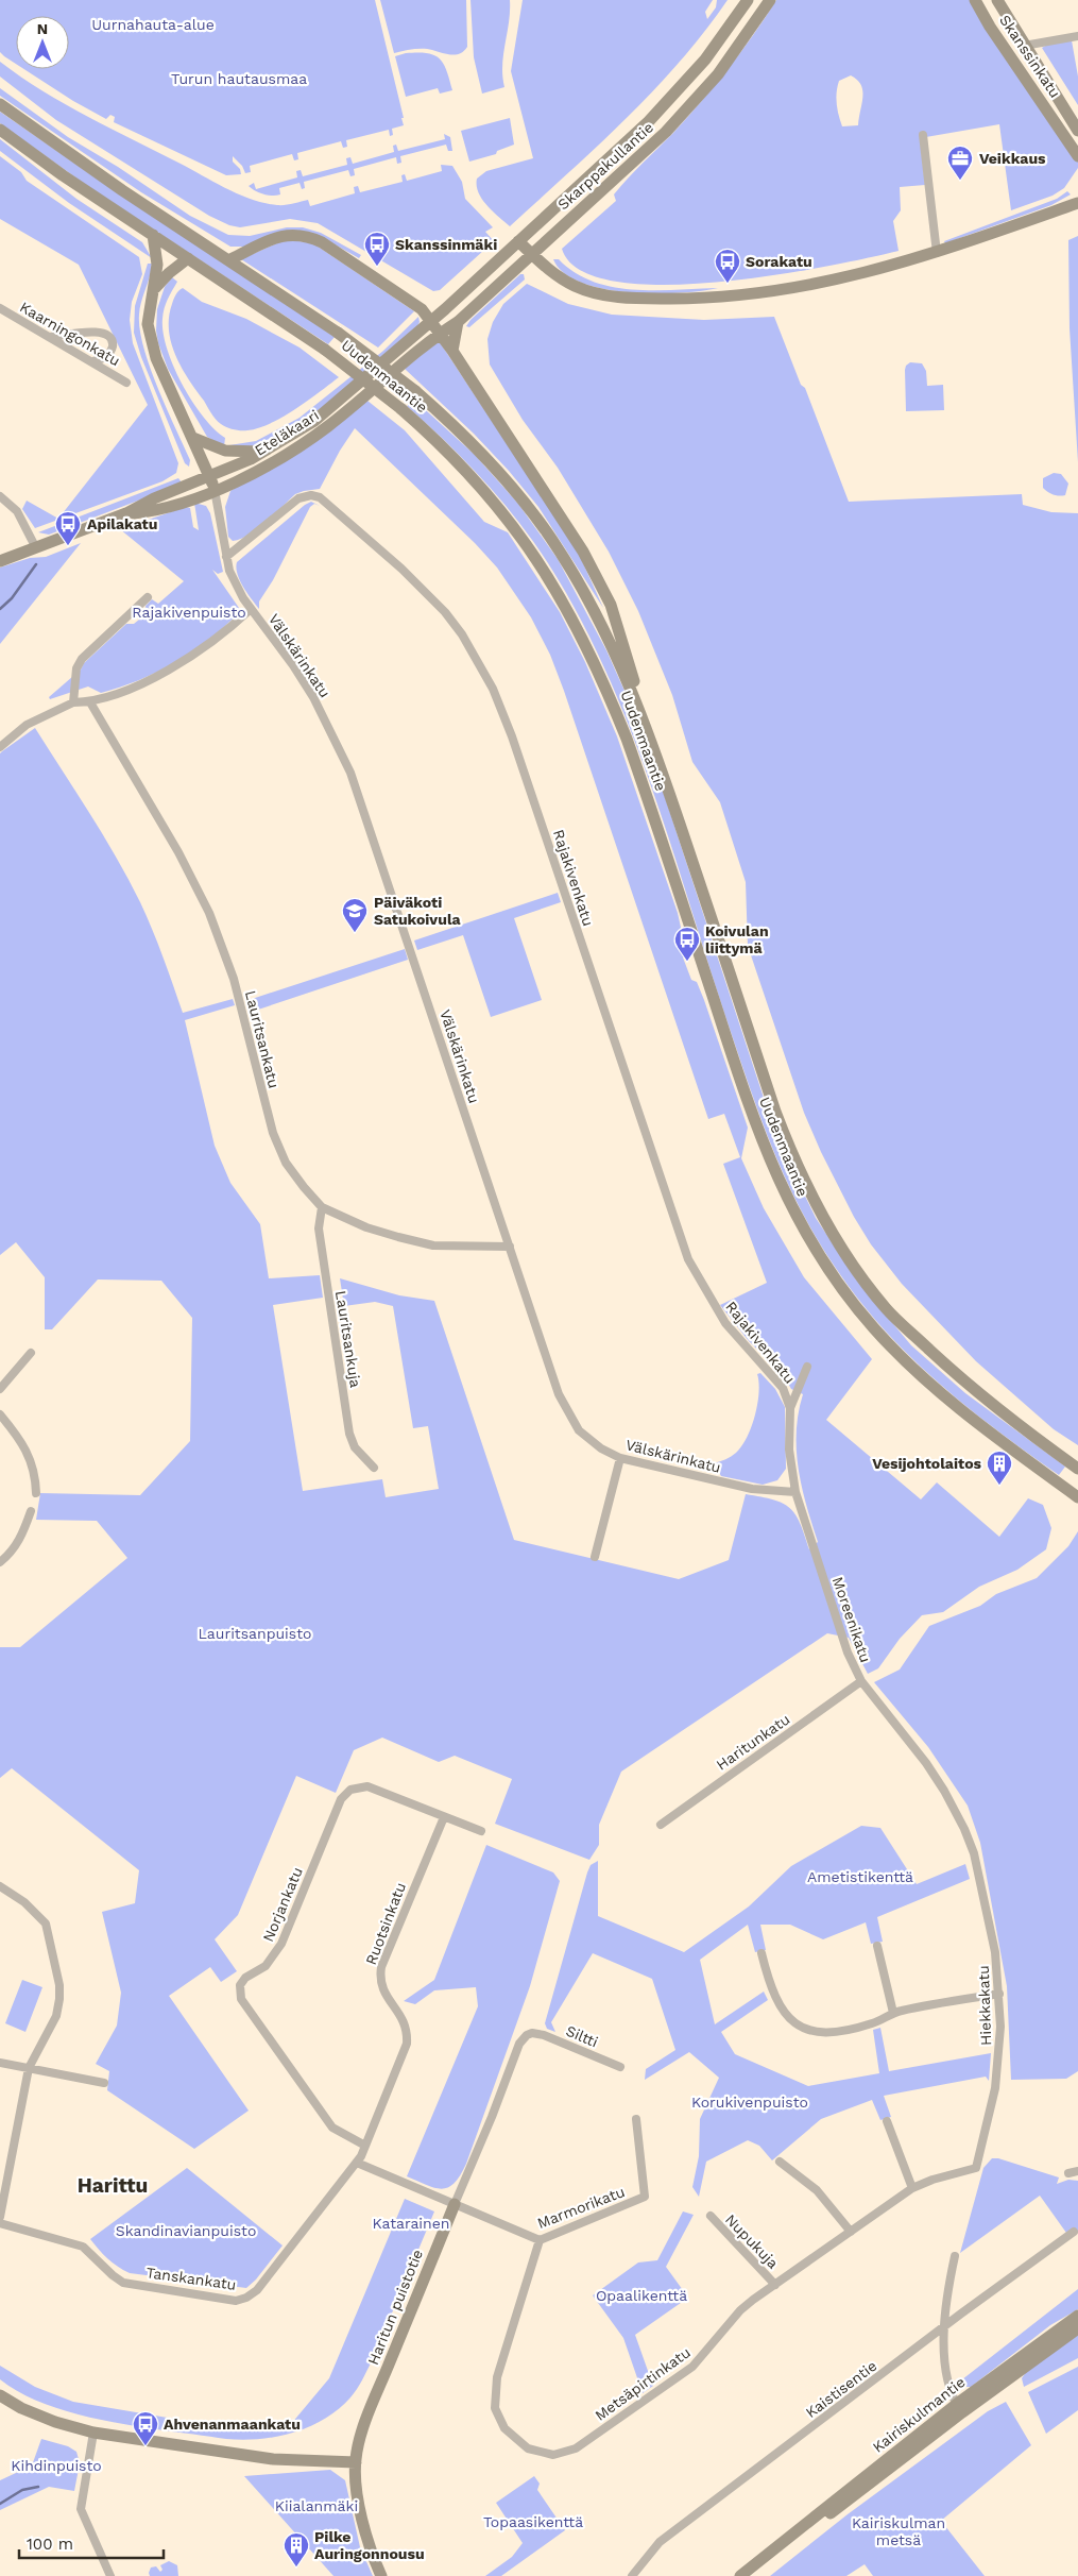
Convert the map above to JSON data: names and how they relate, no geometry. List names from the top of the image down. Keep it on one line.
{"streets":{"main road":["Skanssinkatu","Skarppakullantie","Uudenmaantie","Eteläkaari","Haritun puistotie","Kairiskulmantie"],"street":["Kaarningonkatu","Välskärinkatu","Rajakivenkatu","Lauritsankatu","Lauritsankuja","Moreenikatu","Haritunkatu","Norjankatu","Ruotsinkatu","Hiekkakatu","Siltti","Marmorikatu","Nupukuja","Tanskankatu","Metsäpirtinkatu","Kaistisentie"]},"crossings":[["Skarppakullantie","Eteläkaari"],["Eteläkaari","Välskärinkatu"],["Välskärinkatu","Rajakivenkatu"],["Välskärinkatu","Lauritsankatu"],["Välskärinkatu","Moreenikatu"],["Rajakivenkatu","Moreenikatu"],["Lauritsankatu","Lauritsankuja"],["Moreenikatu","Haritunkatu"],["Moreenikatu","Hiekkakatu"],["Norjankatu","Ruotsinkatu"],["Ruotsinkatu","Tanskankatu"],["Hiekkakatu","Metsäpirtinkatu"],["Siltti","Haritun puistotie"],["Marmorikatu","Haritun puistotie"],["Marmorikatu","Metsäpirtinkatu"],["Nupukuja","Metsäpirtinkatu"]],"districts":["Harittu"],"parks":["Uurnahauta-alue","Turun hautausmaa","Rajakivenpuisto","Lauritsanpuisto","Ametistikenttä","Korukivenpuisto","Katarainen","Skandinavianpuisto","Opaalikenttä","Kihdinpuisto","Kiialanmäki","Topaasikenttä","Kairiskulman metsä"],"places":{"office":["Veikkaus"],"bus stop":["Skanssinmäki","Sorakatu","Apilakatu","Koivulan liittymä","Ahvenanmaankatu"],"school or university":["Päiväkoti Satukoivula"],"building":["Vesijohtolaitos","Pilke Auringonnousu"]},"scale_bar":"100 m","north":"top"}
